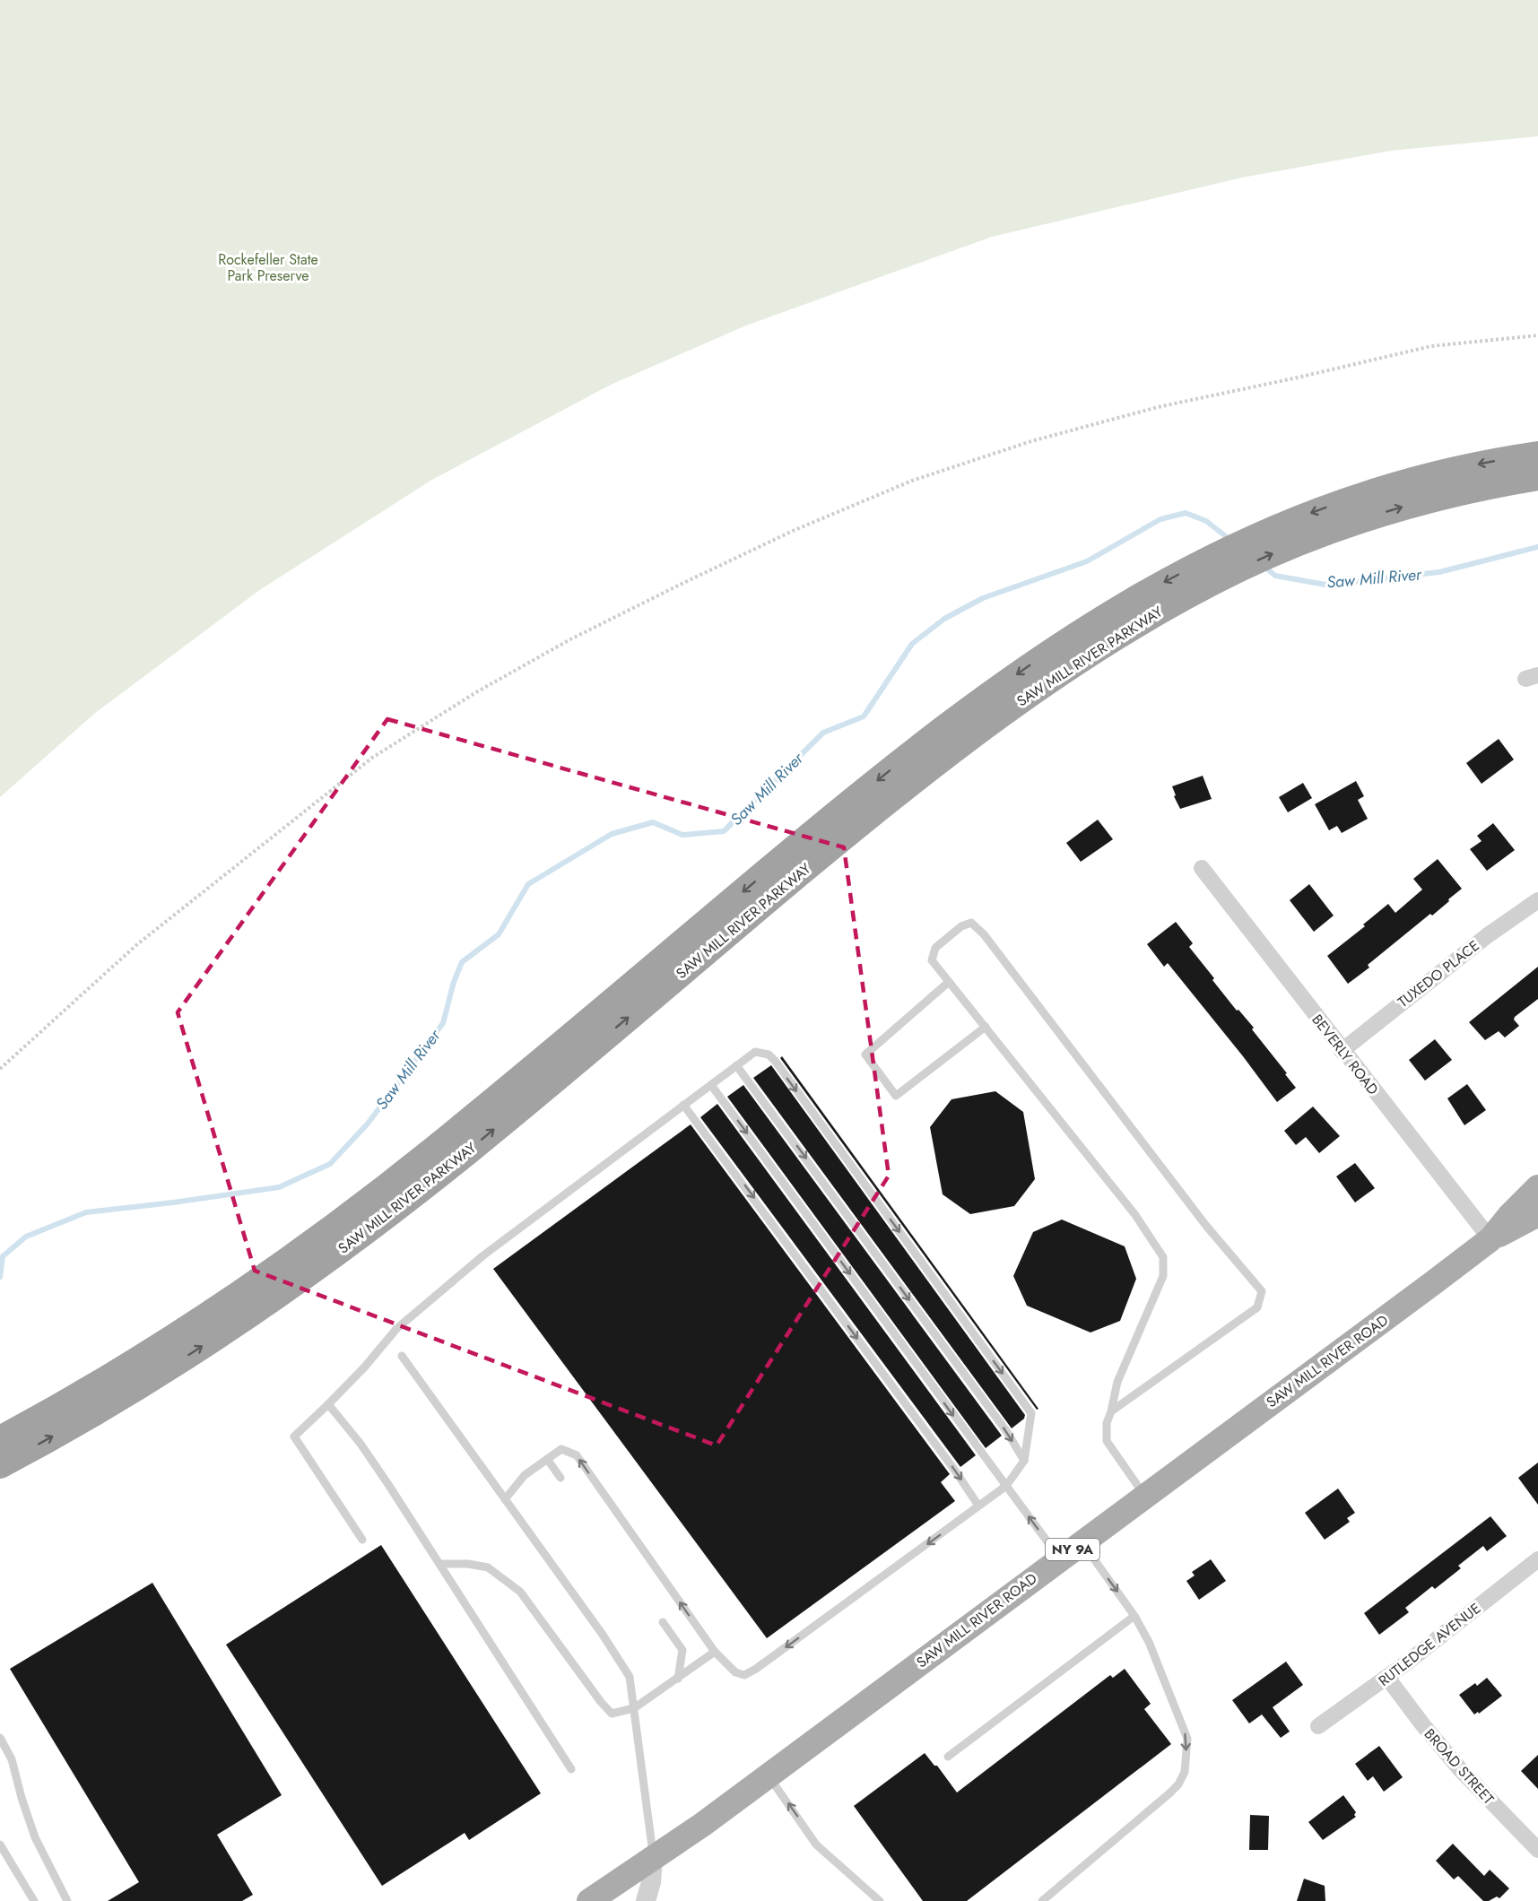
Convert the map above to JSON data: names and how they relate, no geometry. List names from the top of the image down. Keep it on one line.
{"streets":{"highway":["SAW MILL RIVER PARKWAY"],"main road":["SAW MILL RIVER ROAD","NY 9A"],"street":["TUXEDO PLACE","BEVERLY ROAD","RUTLEDGE AVENUE","BROAD STREET"]},"crossings":[["TUXEDO PLACE","BEVERLY ROAD"],["BEVERLY ROAD","SAW MILL RIVER ROAD"],["RUTLEDGE AVENUE","BROAD STREET"]],"water":["Saw Mill River"],"parks":["Rockefeller State Park Preserve"]}
